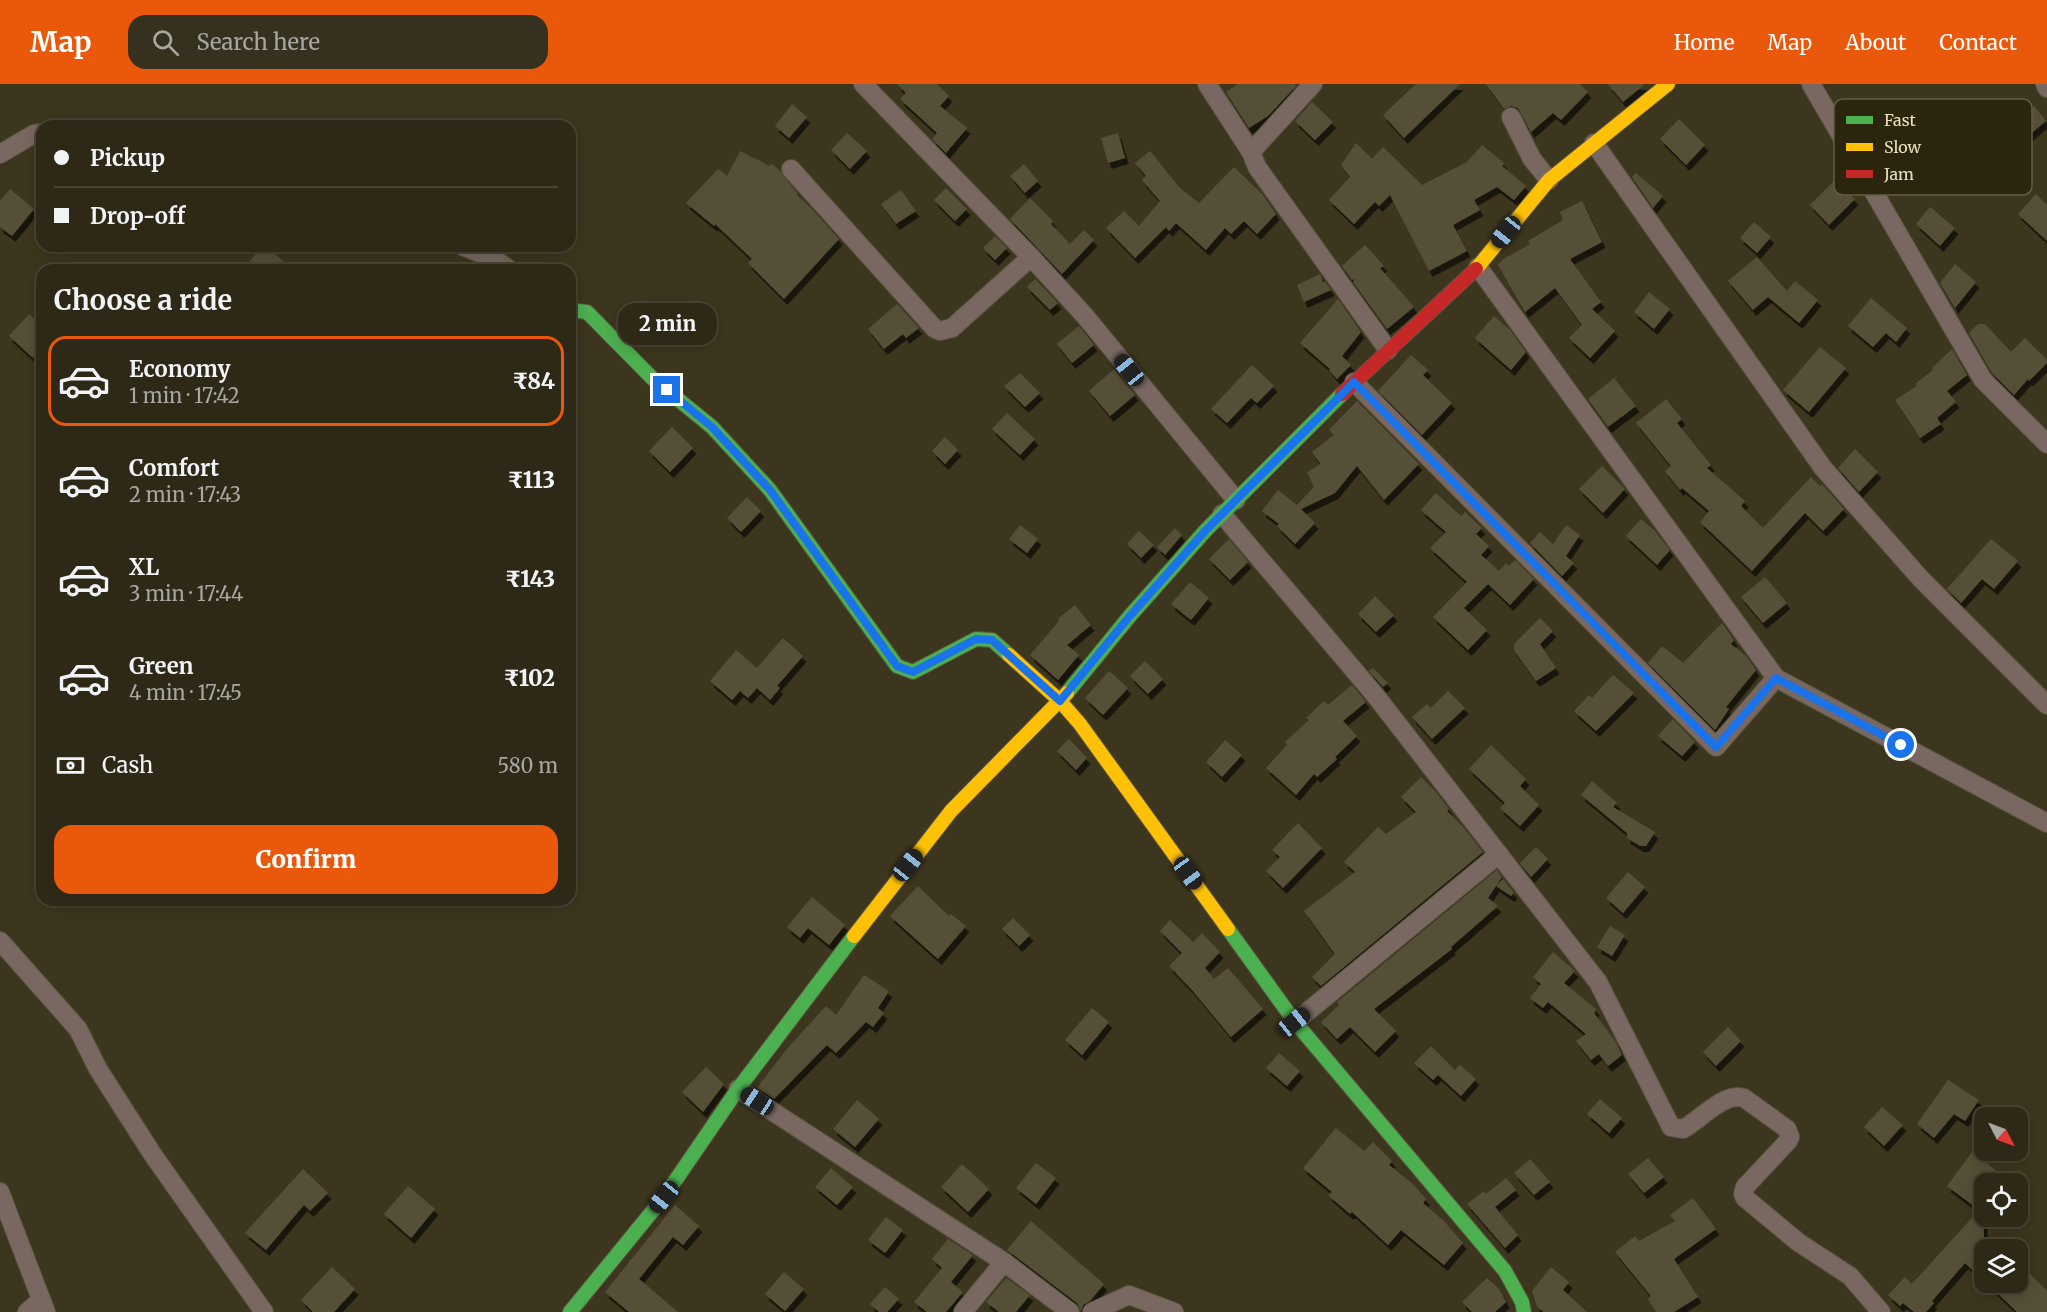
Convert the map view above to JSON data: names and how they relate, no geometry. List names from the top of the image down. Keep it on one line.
{"legend":["Fast","Slow","Jam"],"north":"bottom right","page":{"header":"Map","search":"Search here","nav":["Home","Map","About","Contact"],"banner":["Pickup","Drop-off"],"heading":"Choose a ride","bubble":"2 min","list":[{"name":"Economy","note":"1 min · 17:42","value":"₹84"},{"name":"Comfort","note":"2 min · 17:43","value":"₹113"},{"name":"XL","note":"3 min · 17:44","value":"₹143"},{"name":"Green","note":"4 min · 17:45","value":"₹102"}],"pay":["Cash","580 m"],"buttons":"Confirm"}}
